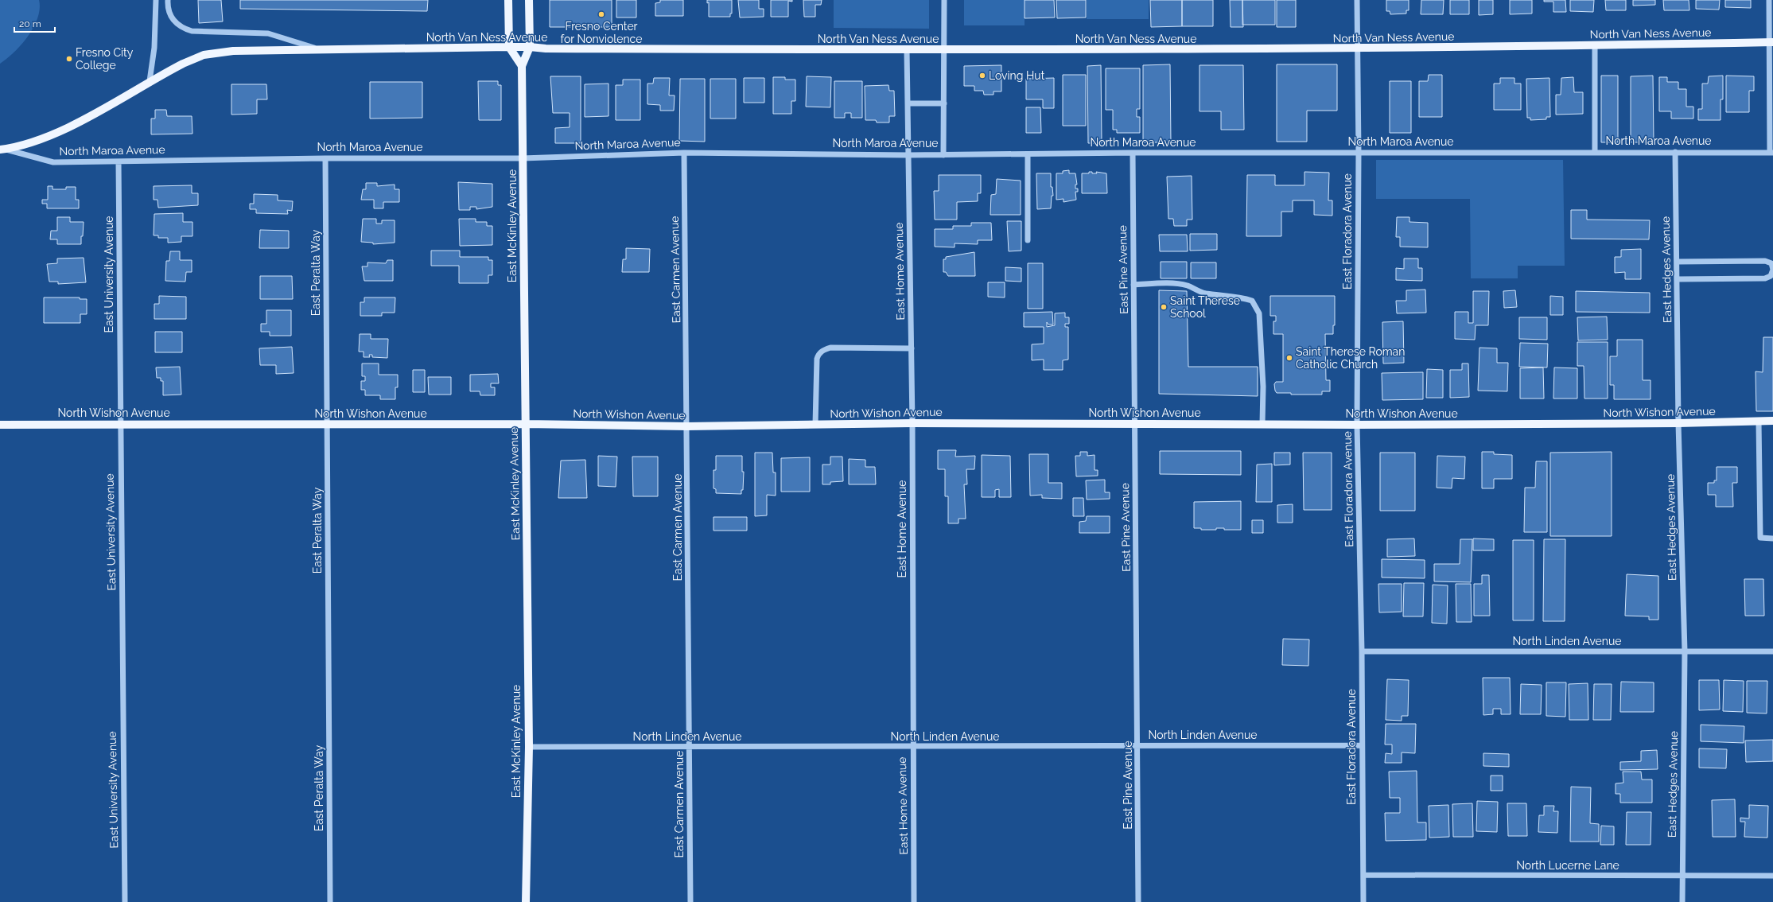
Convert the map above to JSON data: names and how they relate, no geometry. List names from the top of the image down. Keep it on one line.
{"streets":{"main road":["North Van Ness Avenue","East McKinley Avenue","North Wishon Avenue"],"street":["North Maroa Avenue","East Floradora Avenue","East Carmen Avenue","East Pine Avenue","East Hedges Avenue","East Home Avenue","East Peralta Way","East University Avenue","North Linden Avenue","North Lucerne Lane"]},"crossings":[["North Van Ness Avenue","North Maroa Avenue"],["North Van Ness Avenue","East McKinley Avenue"],["North Van Ness Avenue","East Floradora Avenue"],["North Van Ness Avenue","East Home Avenue"],["North Maroa Avenue","East McKinley Avenue"],["North Maroa Avenue","East Floradora Avenue"],["North Maroa Avenue","East Carmen Avenue"],["North Maroa Avenue","East Pine Avenue"],["North Maroa Avenue","East Hedges Avenue"],["North Maroa Avenue","East Home Avenue"],["North Maroa Avenue","East Peralta Way"],["North Maroa Avenue","East University Avenue"],["East McKinley Avenue","North Wishon Avenue"],["East McKinley Avenue","North Linden Avenue"],["East Floradora Avenue","North Wishon Avenue"],["East Floradora Avenue","North Linden Avenue"],["East Floradora Avenue","North Lucerne Lane"],["East Carmen Avenue","North Wishon Avenue"],["East Carmen Avenue","North Linden Avenue"],["East Pine Avenue","North Wishon Avenue"],["East Pine Avenue","North Linden Avenue"],["East Hedges Avenue","North Wishon Avenue"],["East Hedges Avenue","North Linden Avenue"],["East Hedges Avenue","North Lucerne Lane"],["East Home Avenue","North Wishon Avenue"],["East Home Avenue","North Linden Avenue"],["East Peralta Way","North Wishon Avenue"],["East University Avenue","North Wishon Avenue"]],"places":["Fresno Center for Nonviolence","Fresno City College","Loving Hut","Saint Therese School","Saint Therese Roman Catholic Church"],"scale_bar":"20 m"}
